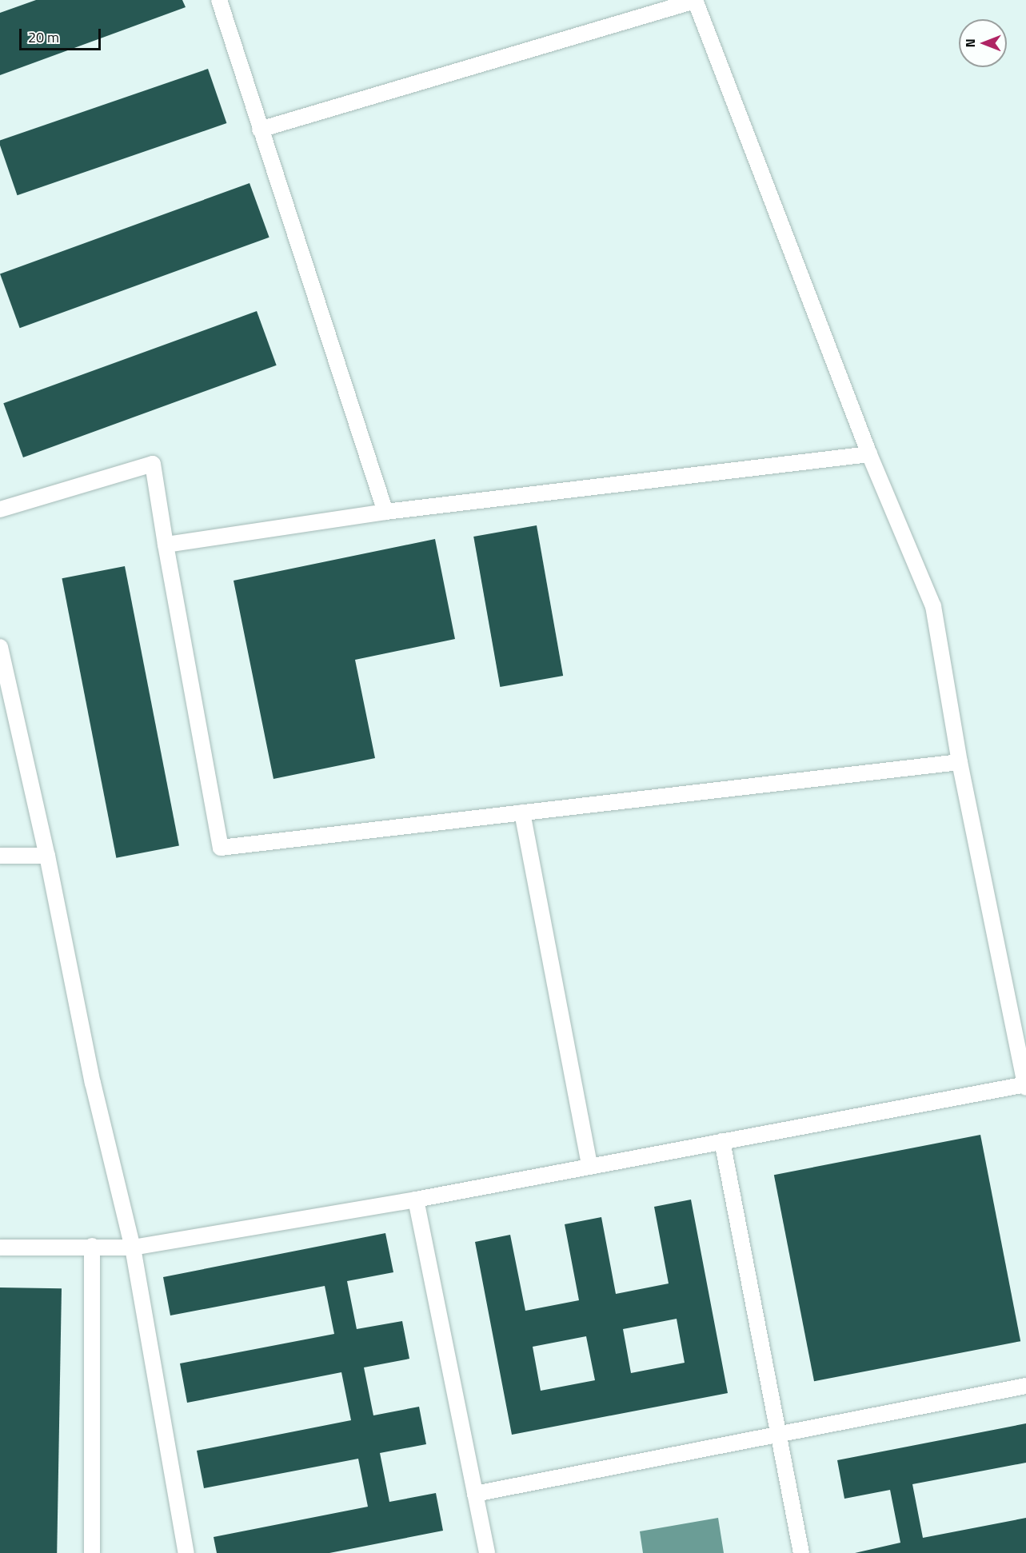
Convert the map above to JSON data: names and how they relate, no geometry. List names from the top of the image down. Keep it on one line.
{"scale_bar":"20 m","north":"left"}
